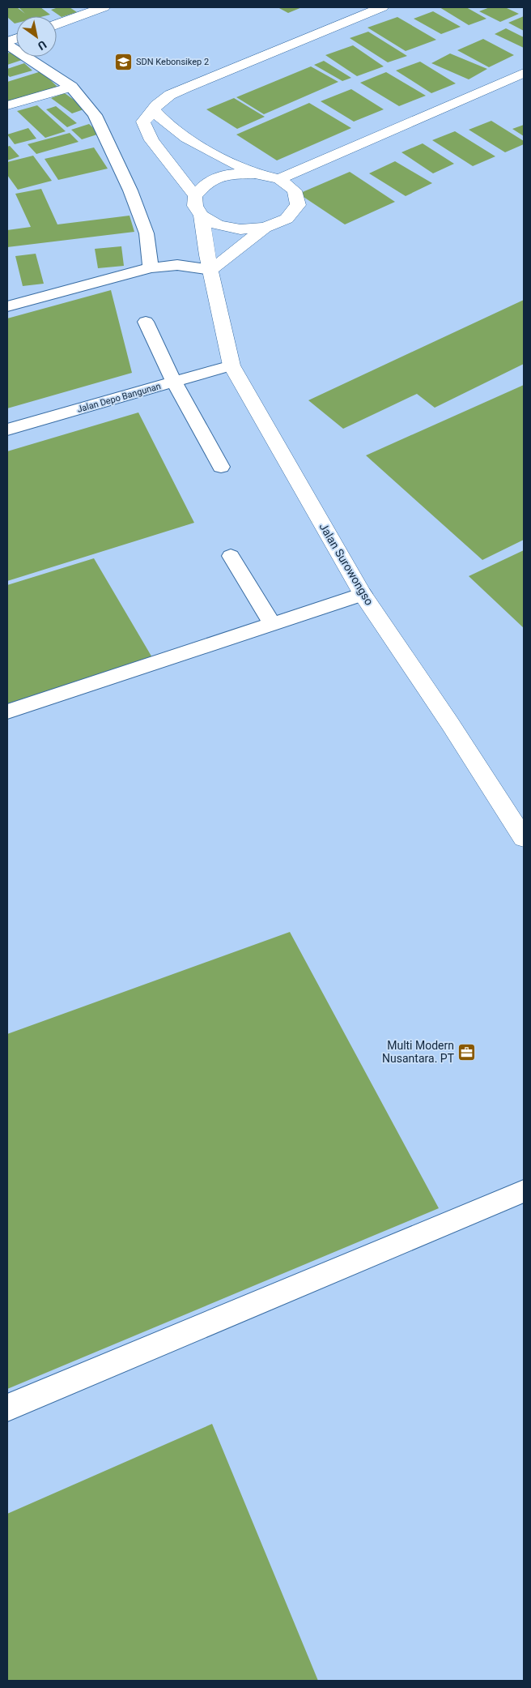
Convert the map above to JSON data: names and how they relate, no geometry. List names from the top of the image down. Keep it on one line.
{"streets":{"street":["Jalan Surowongso"],"lane":["Jalan Depo Bangunan"]},"crossings":[["Jalan Depo Bangunan","Jalan Surowongso"]],"places":{"school or university":["SDN Kebonsikep 2"],"office":["Multi Modern Nusantara. PT"]},"north":"bottom right"}
